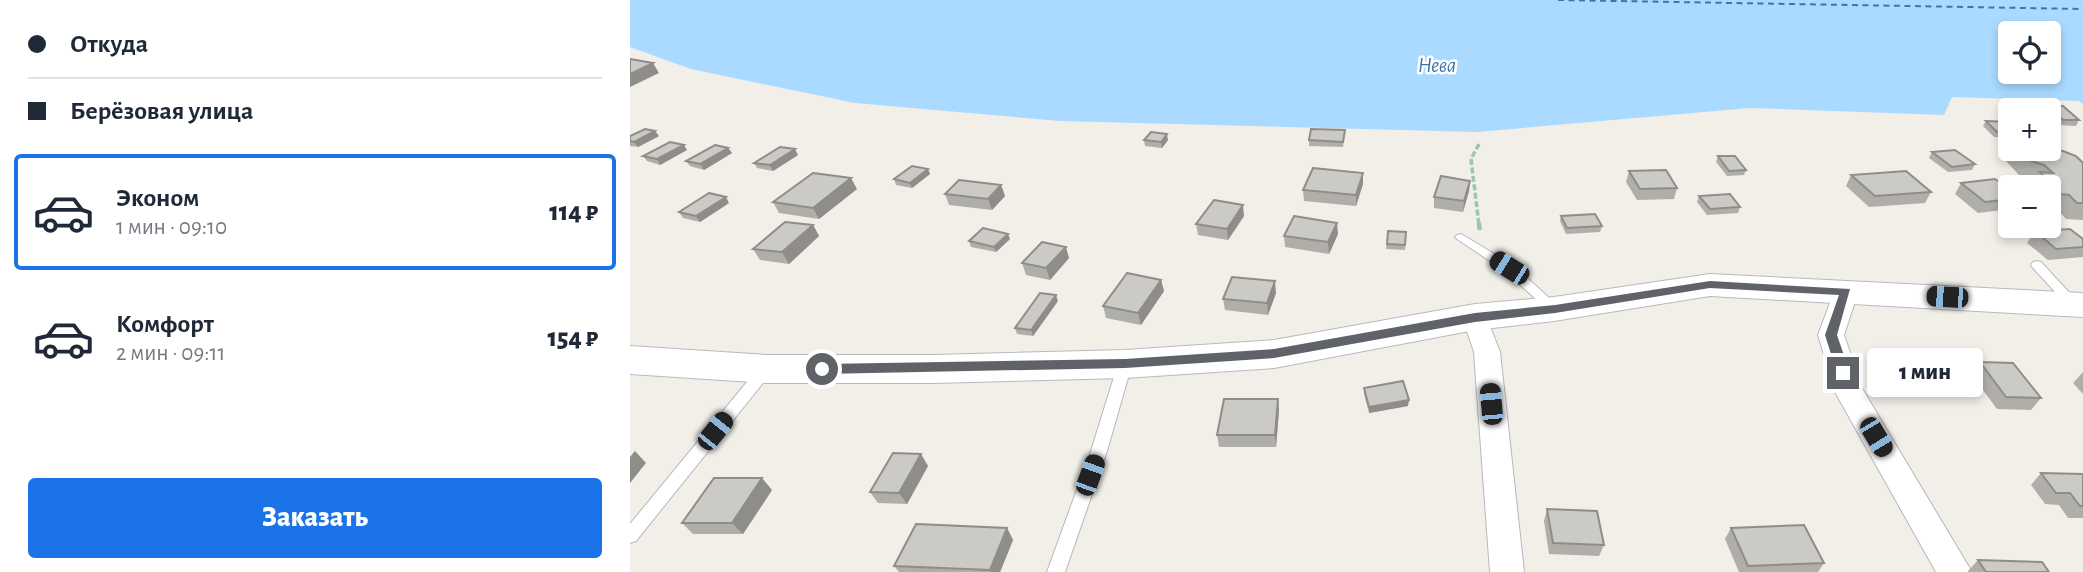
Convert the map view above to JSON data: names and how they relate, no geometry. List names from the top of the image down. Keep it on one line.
{"water":["Нева"],"page":{"banner":["Откуда","Берёзовая улица"],"map_buttons":["+","−"],"list":[{"name":"Эконом","note":"1 мин · 09:10","value":"114 ₽"},{"name":"Комфорт","note":"2 мин · 09:11","value":"154 ₽"}],"bubble":"1 мин","buttons":"Заказать"}}
